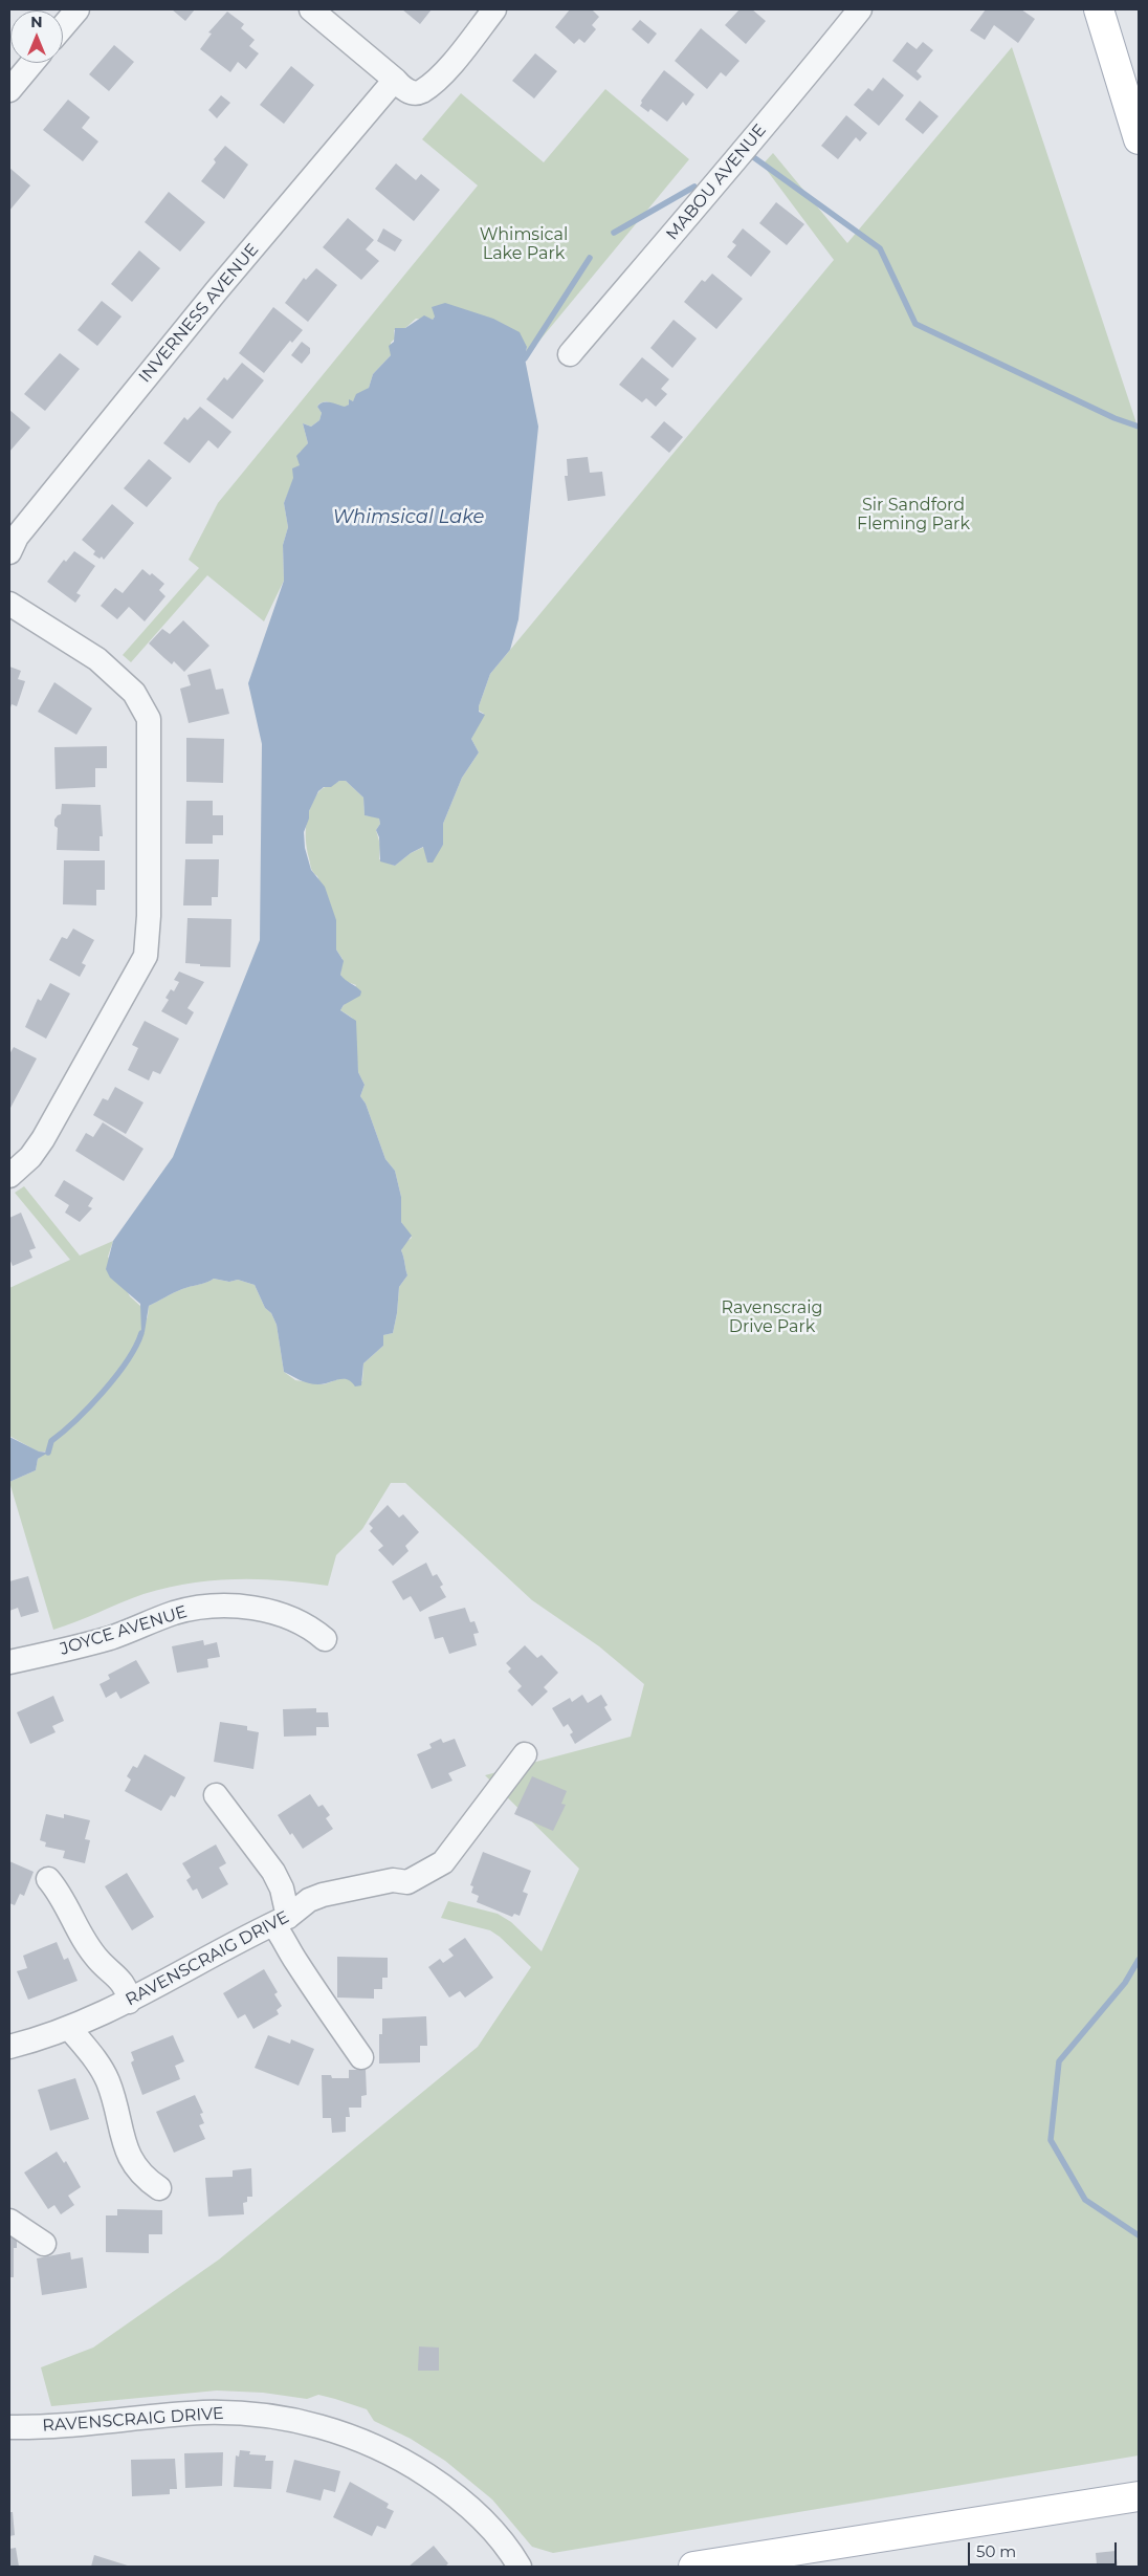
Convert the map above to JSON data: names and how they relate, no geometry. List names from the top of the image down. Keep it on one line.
{"streets":{"street":["MABOU AVENUE","INVERNESS AVENUE","JOYCE AVENUE","RAVENSCRAIG DRIVE"]},"water":["Whimsical Lake"],"parks":["Whimsical Lake Park","Sir Sandford Fleming Park","Ravenscraig Drive Park"],"scale_bar":"50 m","north":"top"}
